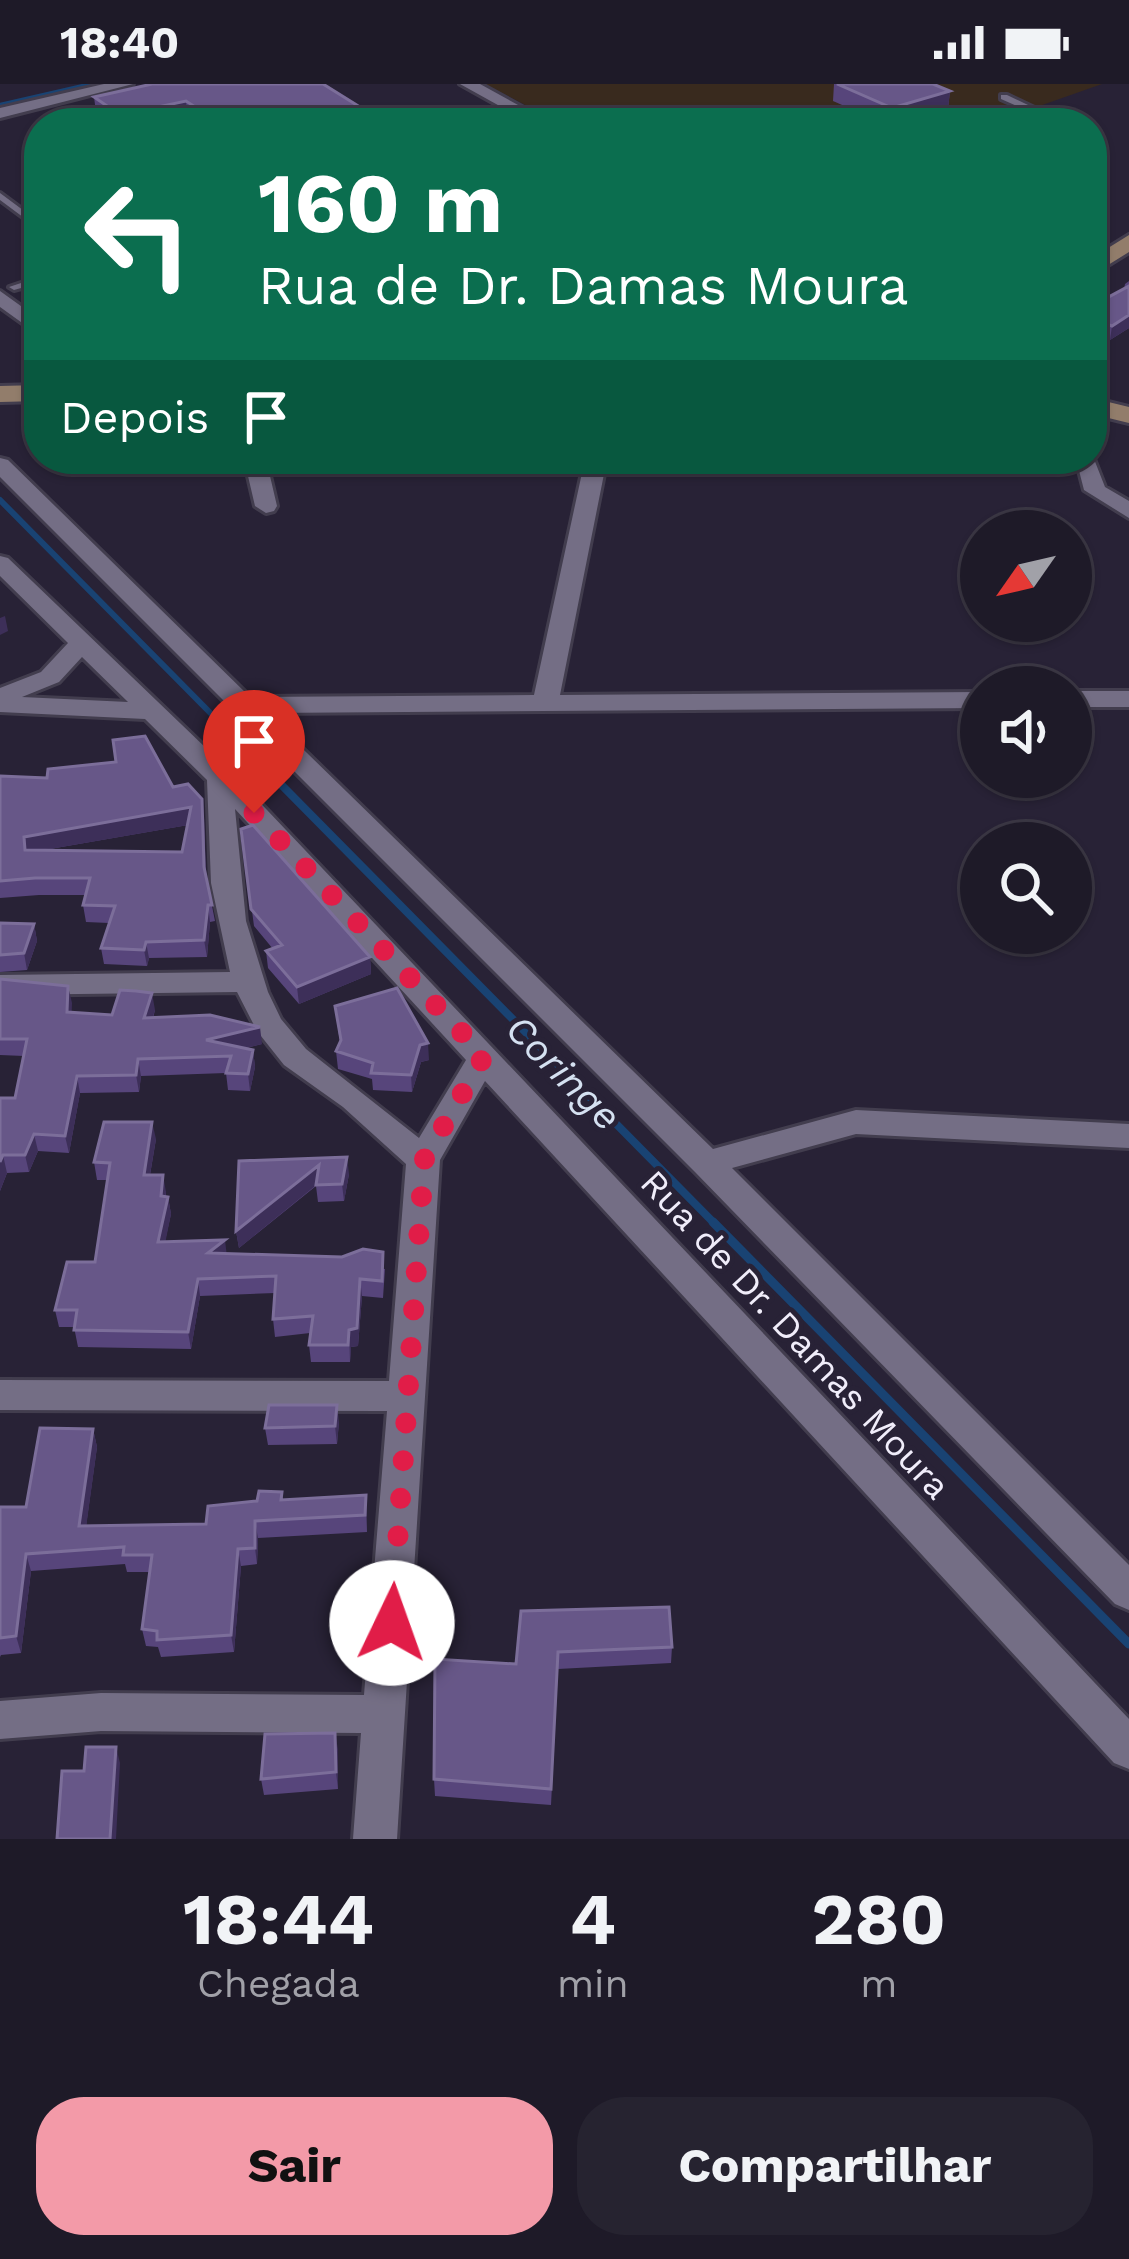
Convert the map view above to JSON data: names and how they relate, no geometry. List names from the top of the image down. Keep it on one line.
{"streets":{"street":["Rua de Dr. Damas Moura"]},"water":["Coringe"],"north":"bottom left","page":{"status":"18:40","turn":["160 m","Rua de Dr. Damas Moura"],"then":"Depois","eta":["18:44","Chegada","4","min","280","m"],"buttons":["Sair","Compartilhar"]}}
